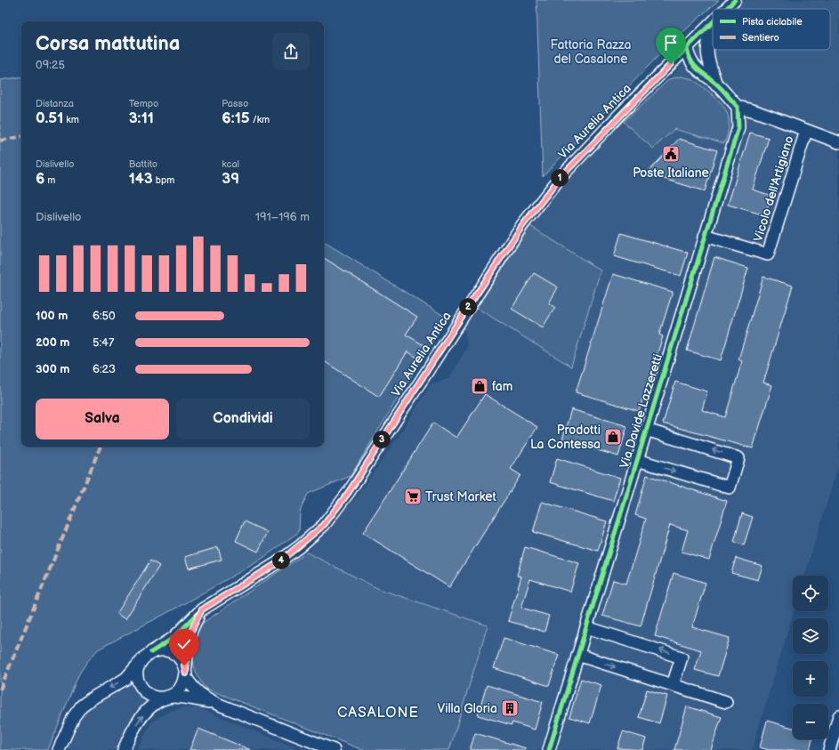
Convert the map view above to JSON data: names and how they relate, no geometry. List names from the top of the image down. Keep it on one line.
{"streets":{"street":["Via Aurelia Antica","Vicolo dell'Artigiano","Via Davide Lazzeretti"]},"crossings":[["Vicolo dell'Artigiano","Via Davide Lazzeretti"]],"districts":["CASALONE"],"parks":["Fattoria Razza del Casalone"],"places":{"public building":["Poste Italiane"],"shop":["fam","Prodotti La Contessa"],"supermarket":["Trust Market"],"building":["Villa Gloria"]},"legend":["Pista ciclabile","Sentiero"],"page":{"heading":["Corsa mattutina","09:25"],"stats":[["Distanza","0.51 km"],["Tempo","3:11"],["Passo","6:15 /km"],["Dislivello","6 m"],["Battito","143 bpm"],["kcal","39"]],"pins":["1","2","3","4"],"chart":["Dislivello","191–196 m"],"list":[{"name":"100 m","note":"6:50"},{"name":"200 m","note":"5:47"},{"name":"300 m","note":"6:23"}],"buttons":["Salva","Condividi"],"map_buttons":["+","−"]}}
